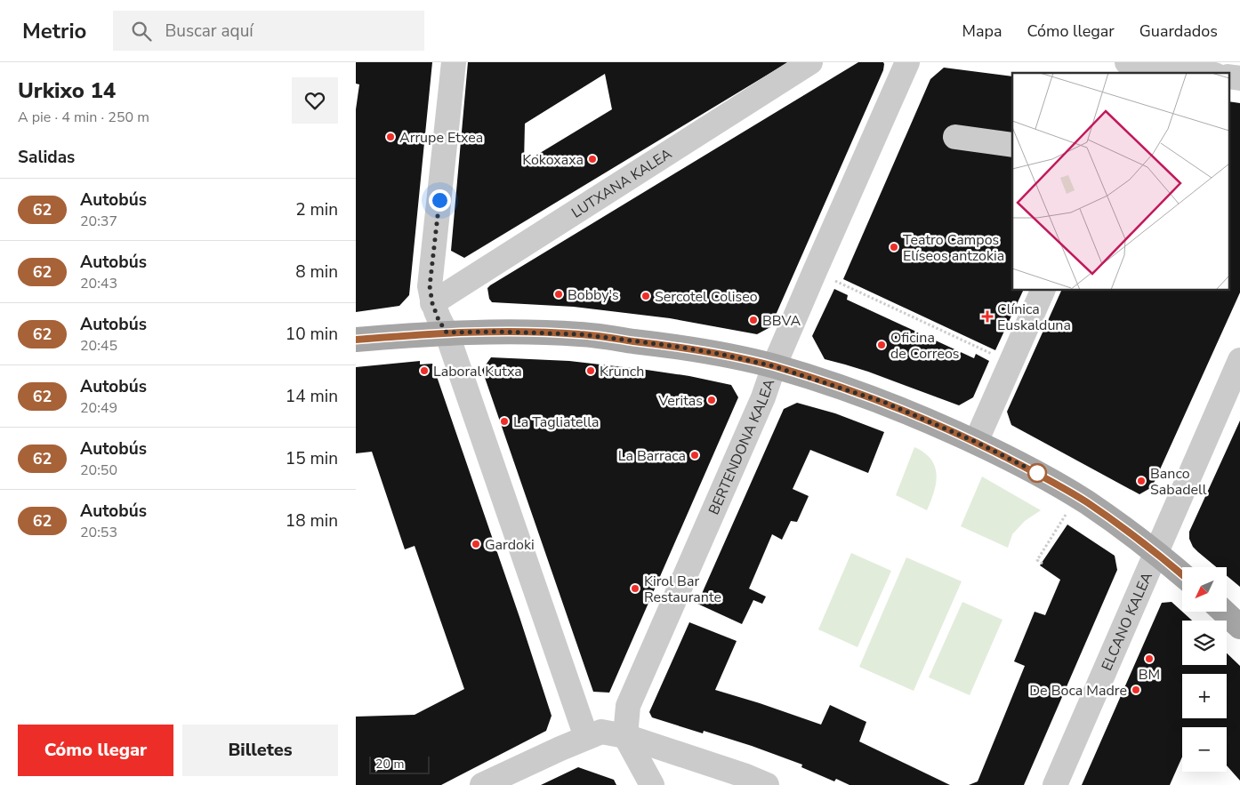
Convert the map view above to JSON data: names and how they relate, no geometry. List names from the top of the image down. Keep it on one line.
{"streets":{"street":["LUTXANA KALEA","BERTENDONA KALEA","ELCANO KALEA"]},"places":{"other":["Arrupe Etxea","Kokoxaxa","Teatro Campos Elíseos antzokia","Bobby's","Sercotel Coliseo","BBVA","Oficina de Correos","Laboral Kutxa","Krunch","Veritas","La Tagliatella","La Barraca","Banco Sabadell","Gardoki","Kirol Bar Restaurante","BM","De Boca Madre"],"health":["Clínica Euskalduna"]},"lines":["bus line 62"],"scale_bar":"20 m","north":"bottom left","page":{"header":"Metrio","search":"Buscar aquí","nav":["Mapa","Cómo llegar","Guardados"],"heading":[["Urkixo 14","A pie · 4 min · 250 m"],"Salidas"],"list":[{"mark":"62","name":"Autobús","note":"20:37","value":"2 min"},{"mark":"62","name":"Autobús","note":"20:43","value":"8 min"},{"mark":"62","name":"Autobús","note":"20:45","value":"10 min"},{"mark":"62","name":"Autobús","note":"20:49","value":"14 min"},{"mark":"62","name":"Autobús","note":"20:50","value":"15 min"},{"mark":"62","name":"Autobús","note":"20:53","value":"18 min"}],"map_buttons":["+","−"],"buttons":["Cómo llegar","Billetes"],"scale":"20 m"}}
